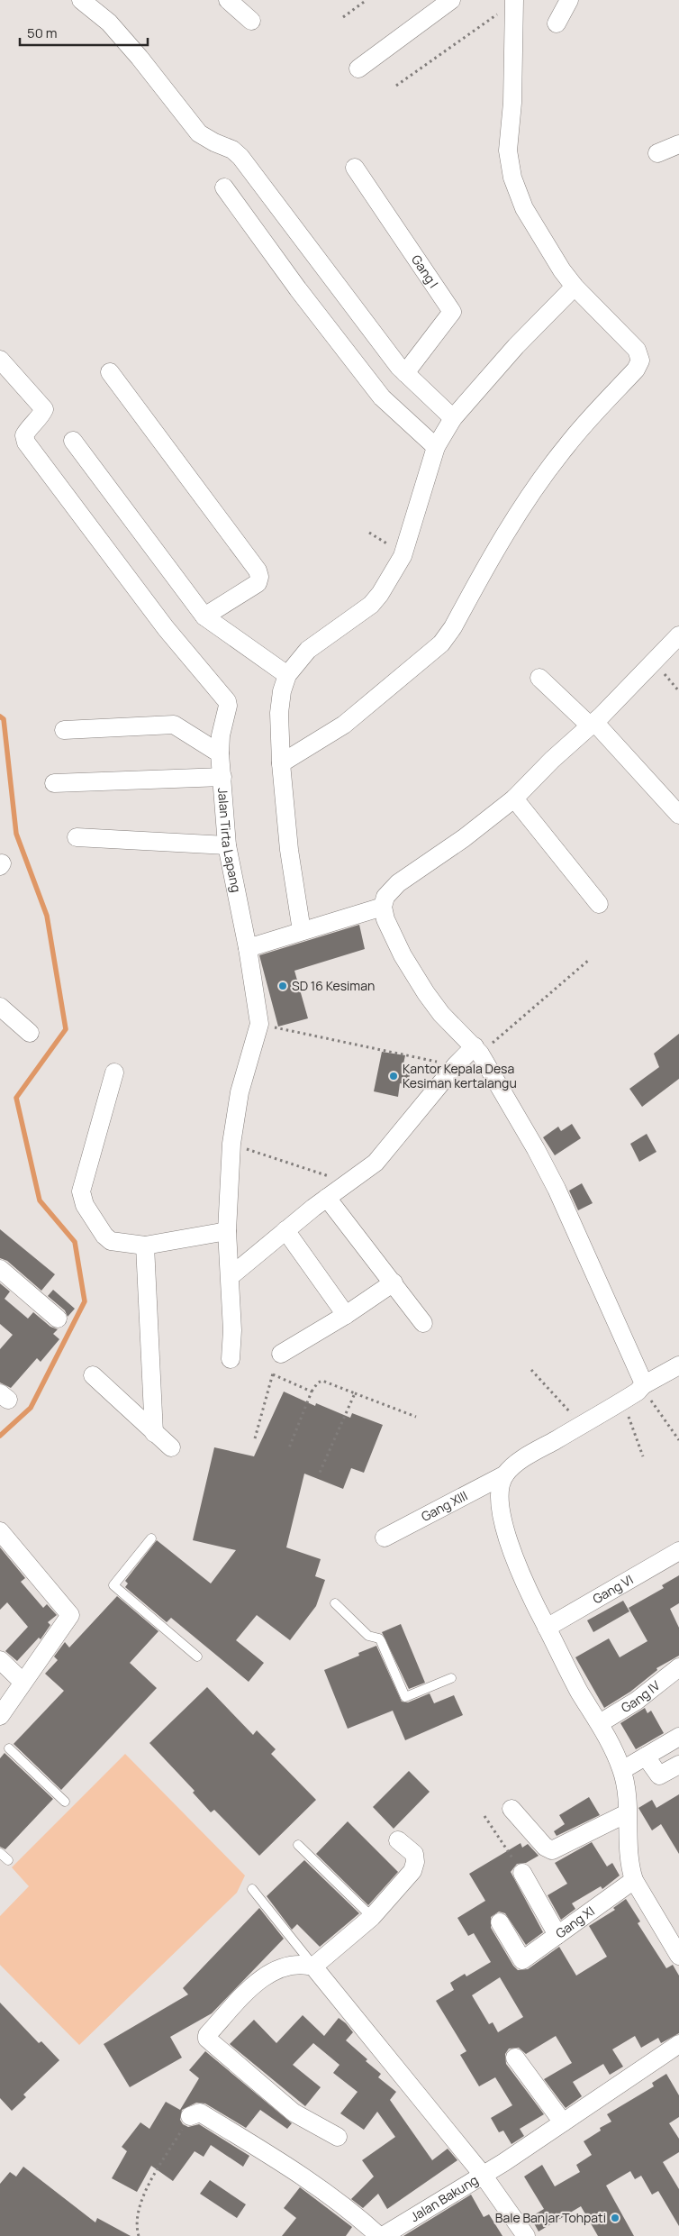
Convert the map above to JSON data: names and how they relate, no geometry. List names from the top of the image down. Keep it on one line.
{"streets":{"street":["Gang I","Jalan Tirta Lapang","Gang XIII","Gang VI","Gang IV","Gang XI","Jalan Bakung"]},"places":["SD 16 Kesiman","Kantor Kepala Desa Kesiman kertalangu","Bale Banjar Tohpati"],"scale_bar":"50 m"}
